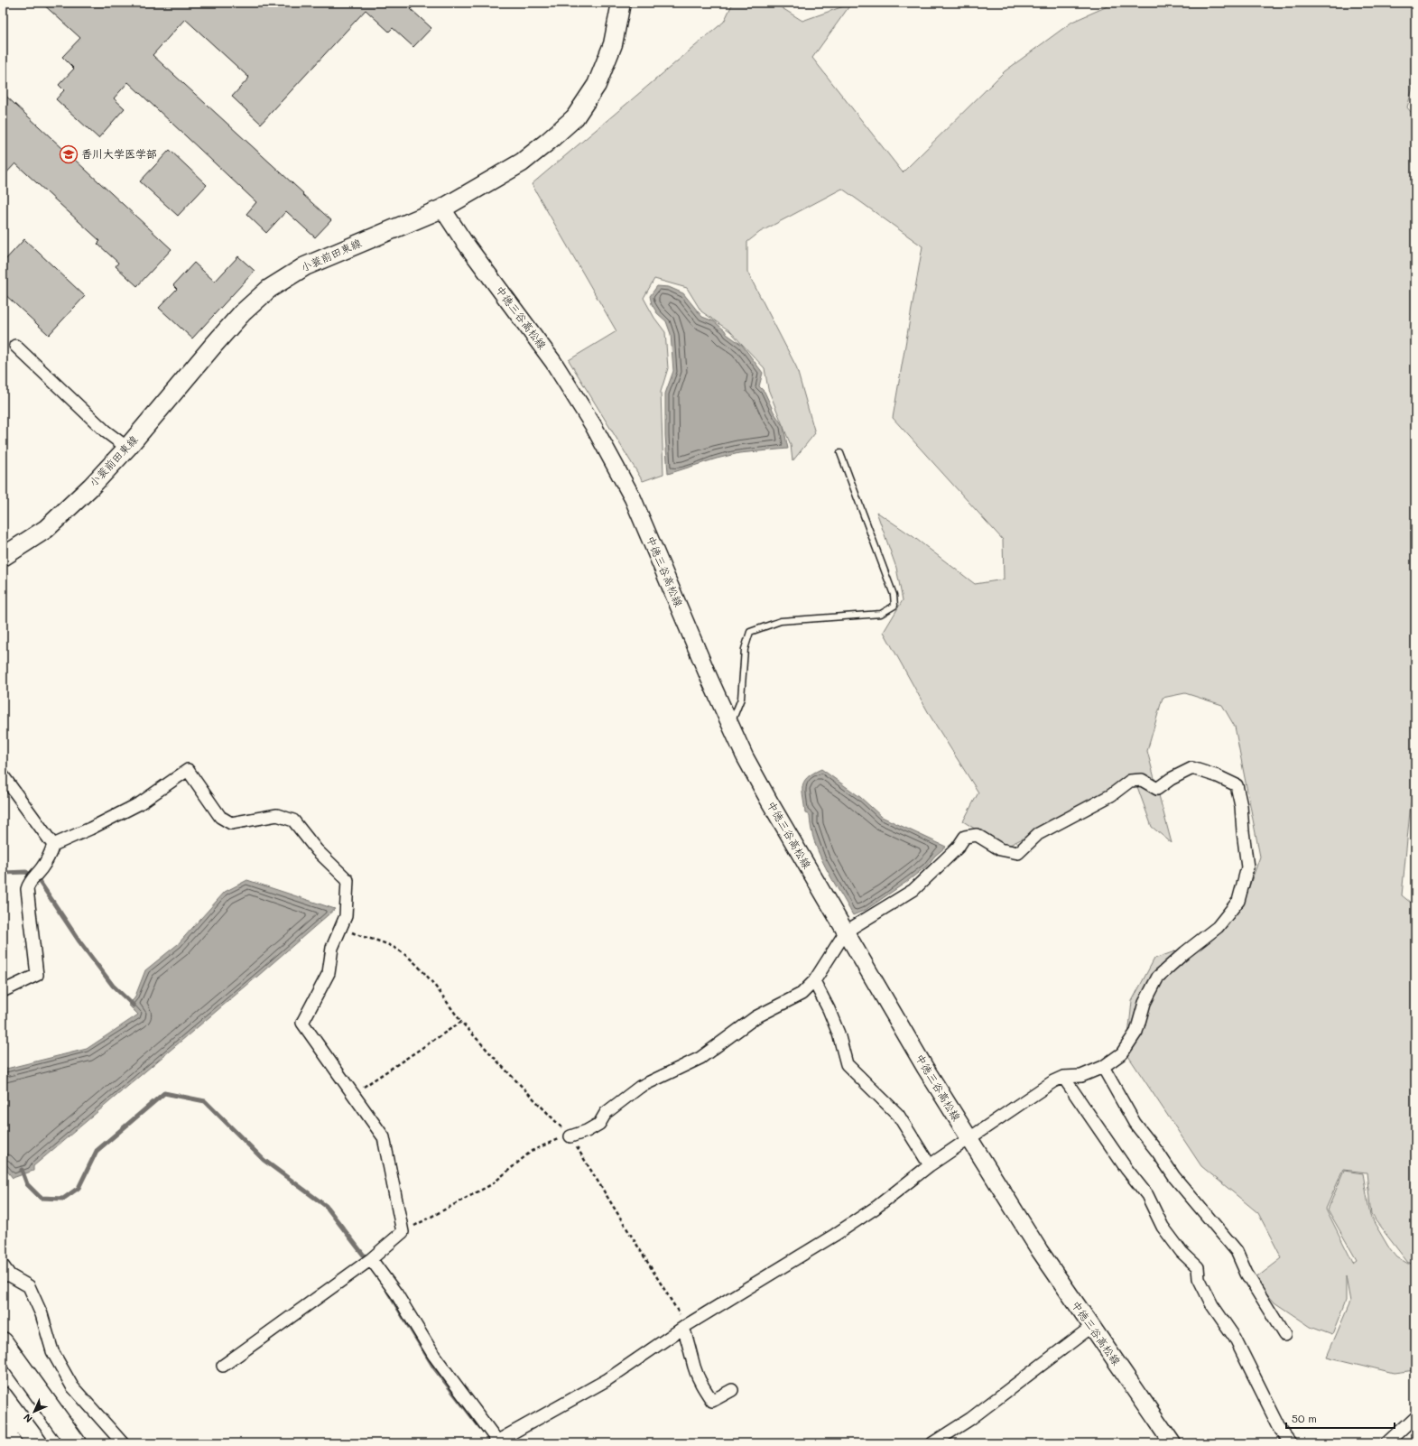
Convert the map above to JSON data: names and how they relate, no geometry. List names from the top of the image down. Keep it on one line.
{"streets":{"main road":["小蓑前田東線","中徳三谷高松線"]},"crossings":[["小蓑前田東線","中徳三谷高松線"]],"places":{"school or university":["香川大学医学部"]},"scale_bar":"50 m","north":"bottom left"}
